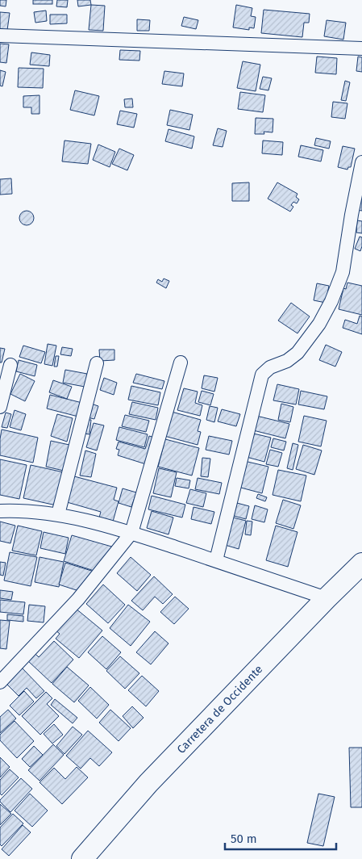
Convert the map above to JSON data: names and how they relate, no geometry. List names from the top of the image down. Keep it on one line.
{"streets":{"main road":["Carretera de Occidente"]},"scale_bar":"50 m"}
